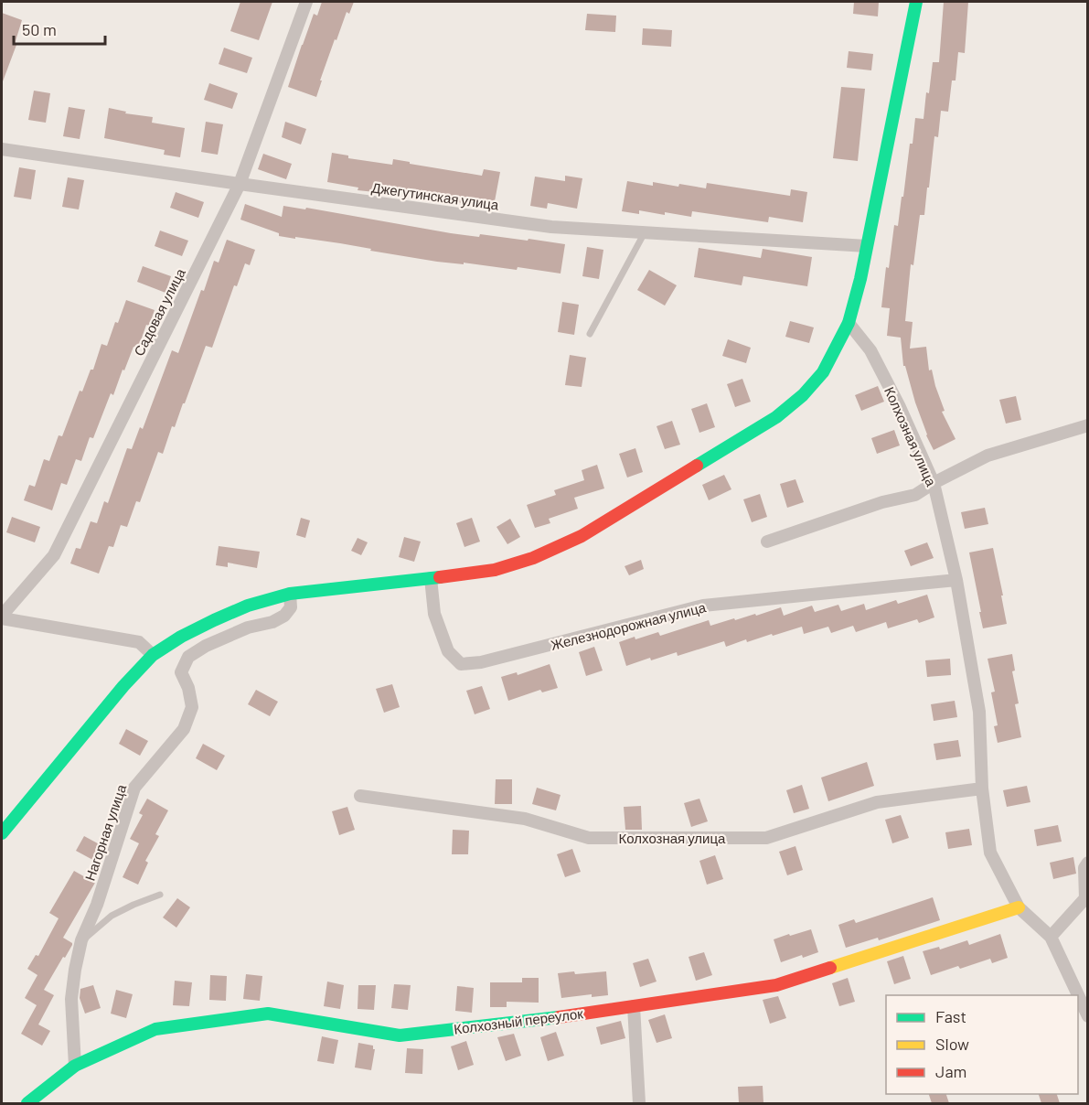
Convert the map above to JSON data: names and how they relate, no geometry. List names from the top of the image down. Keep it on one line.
{"streets":{"main road":["Колхозный переулок"],"street":["Джегутинская улица","Садовая улица","Колхозная улица","Железнодорожная улица","Нагорная улица"]},"crossings":[["Джегутинская улица","Садовая улица"],["Колхозная улица","Железнодорожная улица"],["Колхозная улица","Колхозный переулок"],["Нагорная улица","Колхозный переулок"]],"legend":["Fast","Slow","Jam"],"scale_bar":"50 m"}
